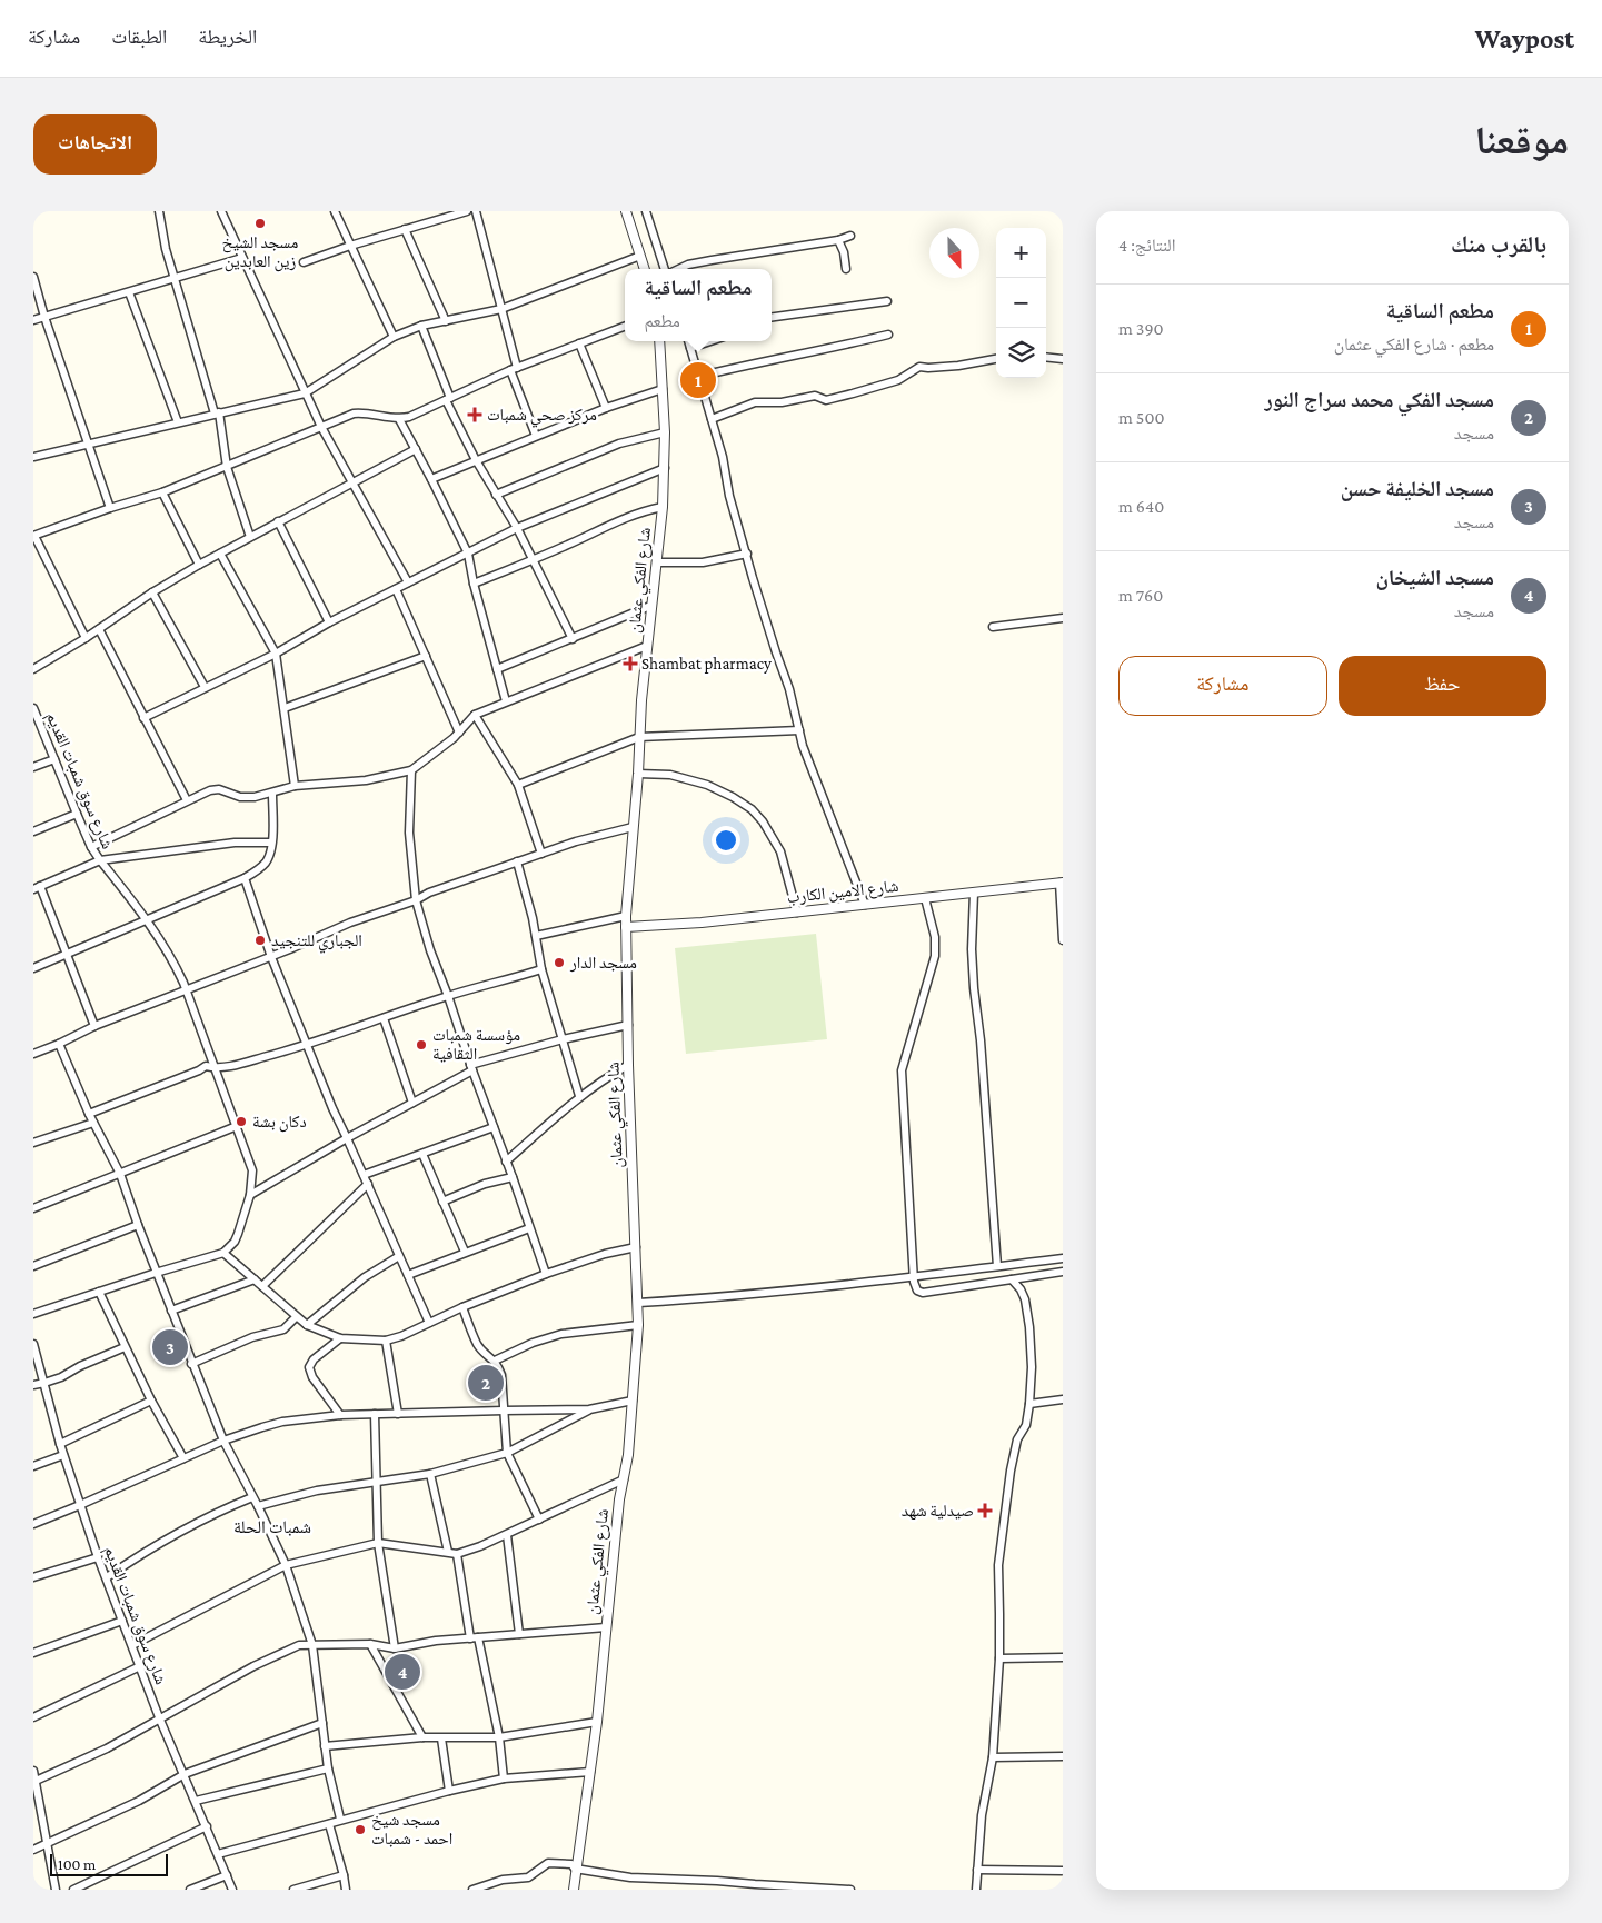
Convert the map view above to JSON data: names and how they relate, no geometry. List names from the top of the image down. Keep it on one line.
{"streets":{"street":["شارع الفكي عثمان","شارع سوق شمبات القديم","شارع الامين الكارب"]},"crossings":[["شارع الفكي عثمان","شارع الامين الكارب"]],"districts":["شمبات الحلة"],"places":{"other":["مسجد الشيخ زين العابدين","الجباري للتنجيد","مسجد الدار","مؤسسة شمبات الثقافية","دكان بشة","مسجد شيخ احمد - شمبات"],"health":["مركز صحي شمبات","Shambat pharmacy","صيدلية شهد"]},"scale_bar":"100 m","north":"bottom","page":{"header":"Waypost","nav":["الخريطة","الطبقات","مشاركة"],"title":"موقعنا","buttons":["الاتجاهات",["حفظ","مشاركة"]],"heading":["بالقرب منك","النتائج: 4"],"map_buttons":["+","−"],"popup":["مطعم الساقية","مطعم"],"list":[{"mark":"1","name":"مطعم الساقية","note":"مطعم · شارع الفكي عثمان","value":"390 m"},{"mark":"2","name":"مسجد الفكي محمد سراج النور","note":"مسجد","value":"500 m"},{"mark":"3","name":"مسجد الخليفة حسن","note":"مسجد","value":"640 m"},{"mark":"4","name":"مسجد الشيخان","note":"مسجد","value":"760 m"}],"pins":["1","3","2","4"],"scale":"100 m"}}
